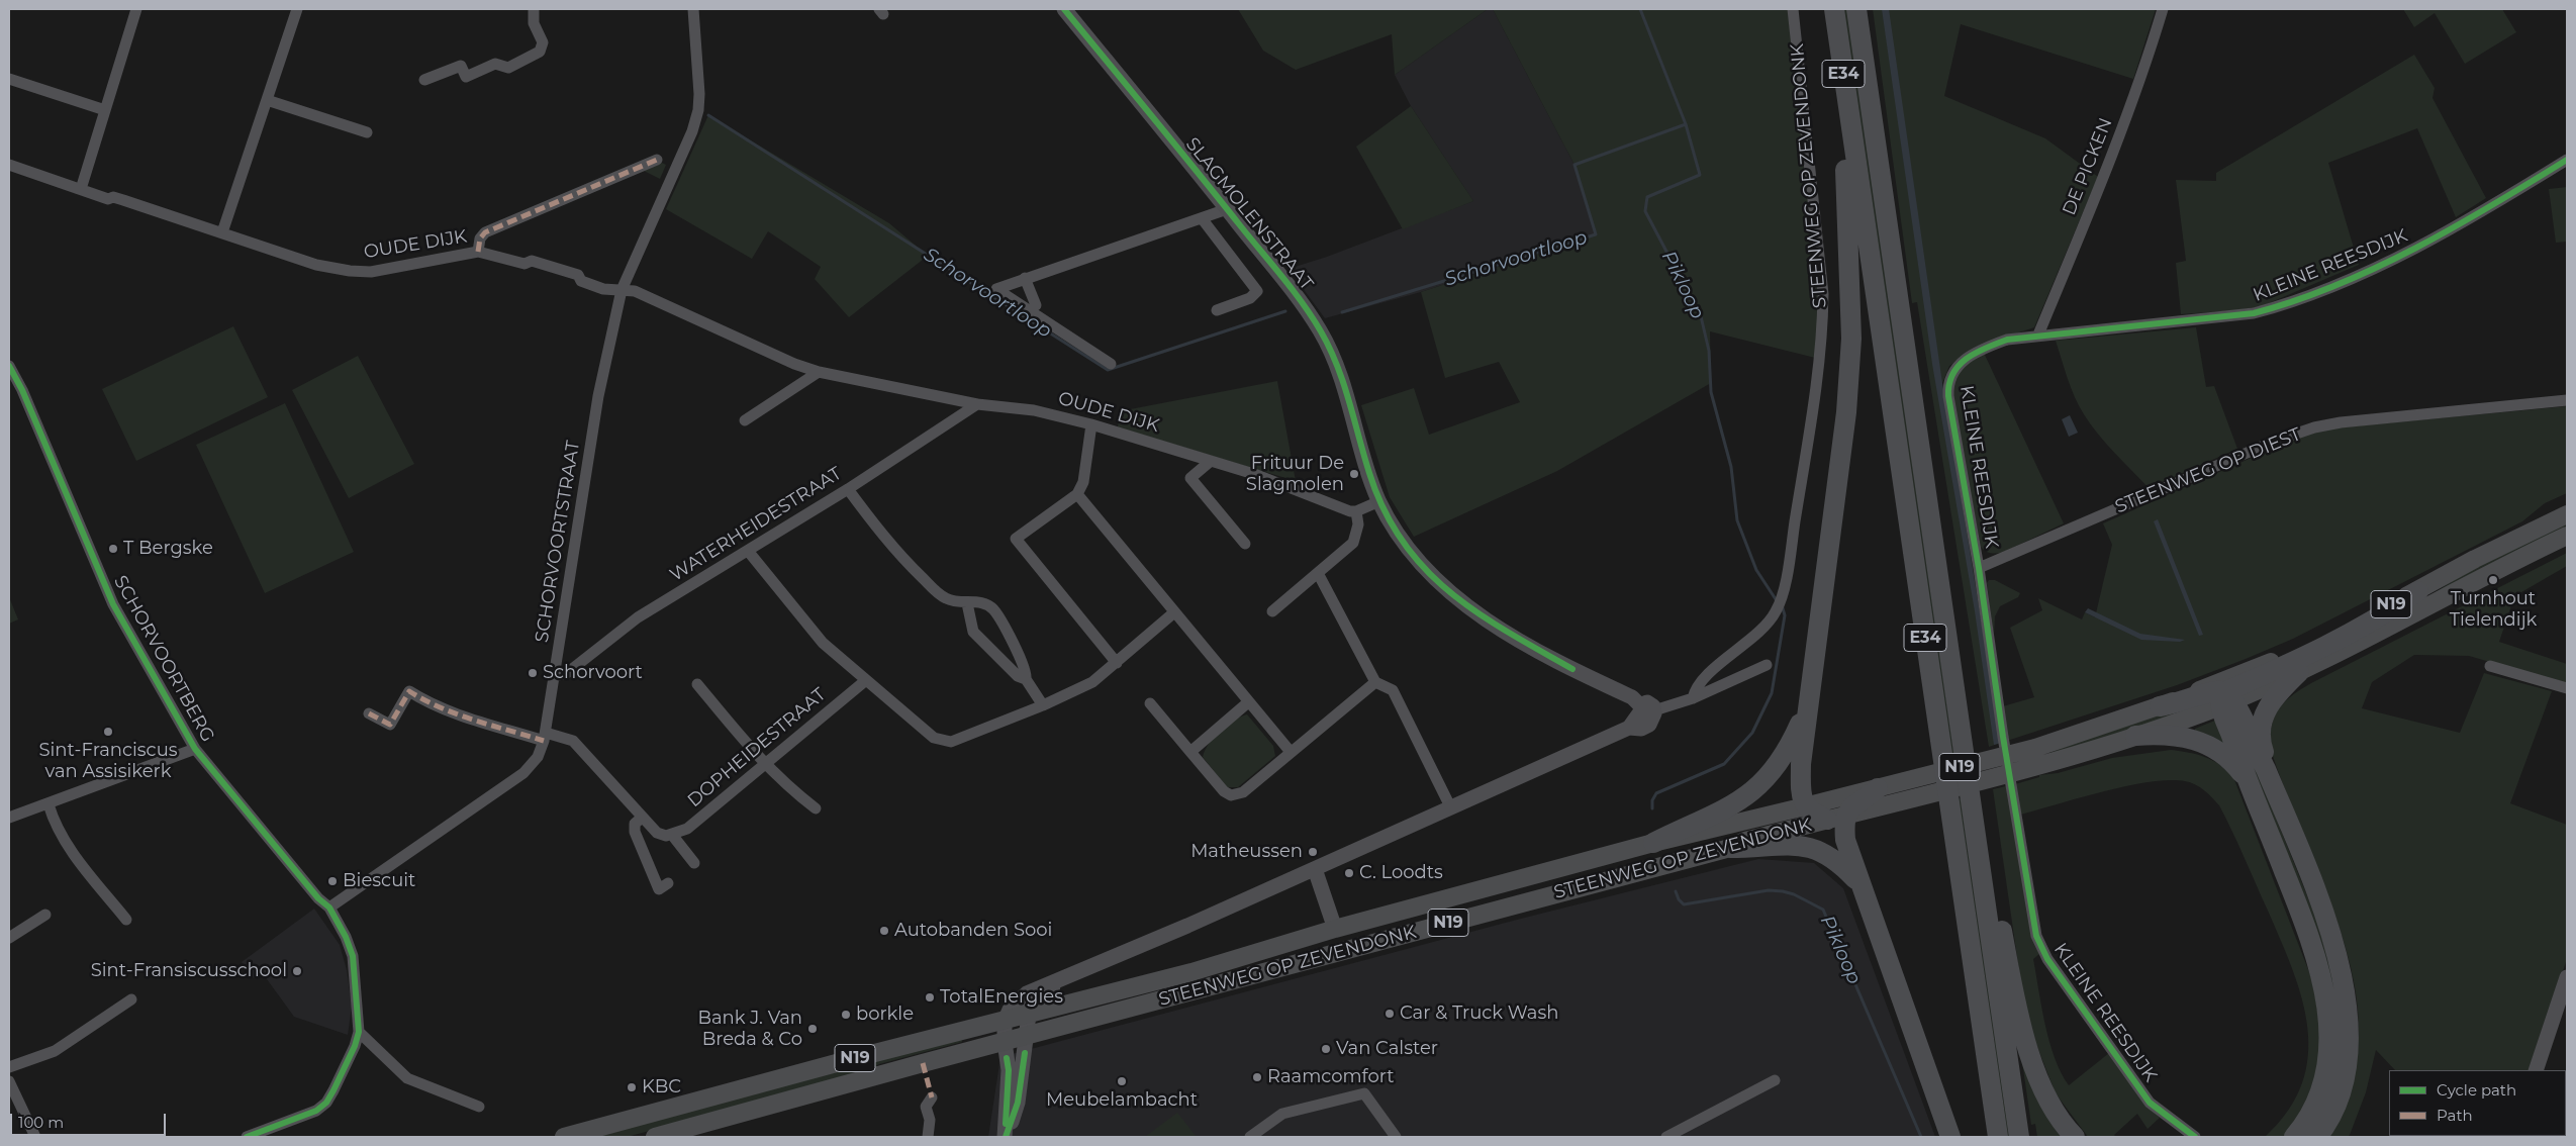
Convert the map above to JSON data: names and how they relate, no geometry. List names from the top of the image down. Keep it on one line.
{"streets":{"highway":["E34"],"main road":["STEENWEG OP ZEVENDONK","N19"],"street":["DE PICKEN","SLAGMOLENSTRAAT","OUDE DIJK","KLEINE REESDIJK","STEENWEG OP DIEST","WATERHEIDESTRAAT","SCHORVOORTSTRAAT","SCHORVOORTBERG","DOPHEIDESTRAAT"]},"crossings":[["DE PICKEN","KLEINE REESDIJK"],["STEENWEG OP ZEVENDONK","N19"],["OUDE DIJK","WATERHEIDESTRAAT"],["OUDE DIJK","SCHORVOORTSTRAAT"],["KLEINE REESDIJK","STEENWEG OP DIEST"],["WATERHEIDESTRAAT","SCHORVOORTSTRAAT"],["SCHORVOORTSTRAAT","SCHORVOORTBERG"]],"water":["Schorvoortloop","Pikloop"],"places":["Frituur De Slagmolen","T Bergske","Turnhout Tielendijk","Schorvoort","Sint-Franciscus van Assisikerk","Matheussen","C. Loodts","Biescuit","Autobanden Sooi","Sint-Fransiscusschool","TotalEnergies","Car & Truck Wash","borkle","Bank J. Van Breda & Co","Van Calster","Raamcomfort","Meubelambacht","KBC"],"legend":["Cycle path","Path"],"scale_bar":"100 m"}
